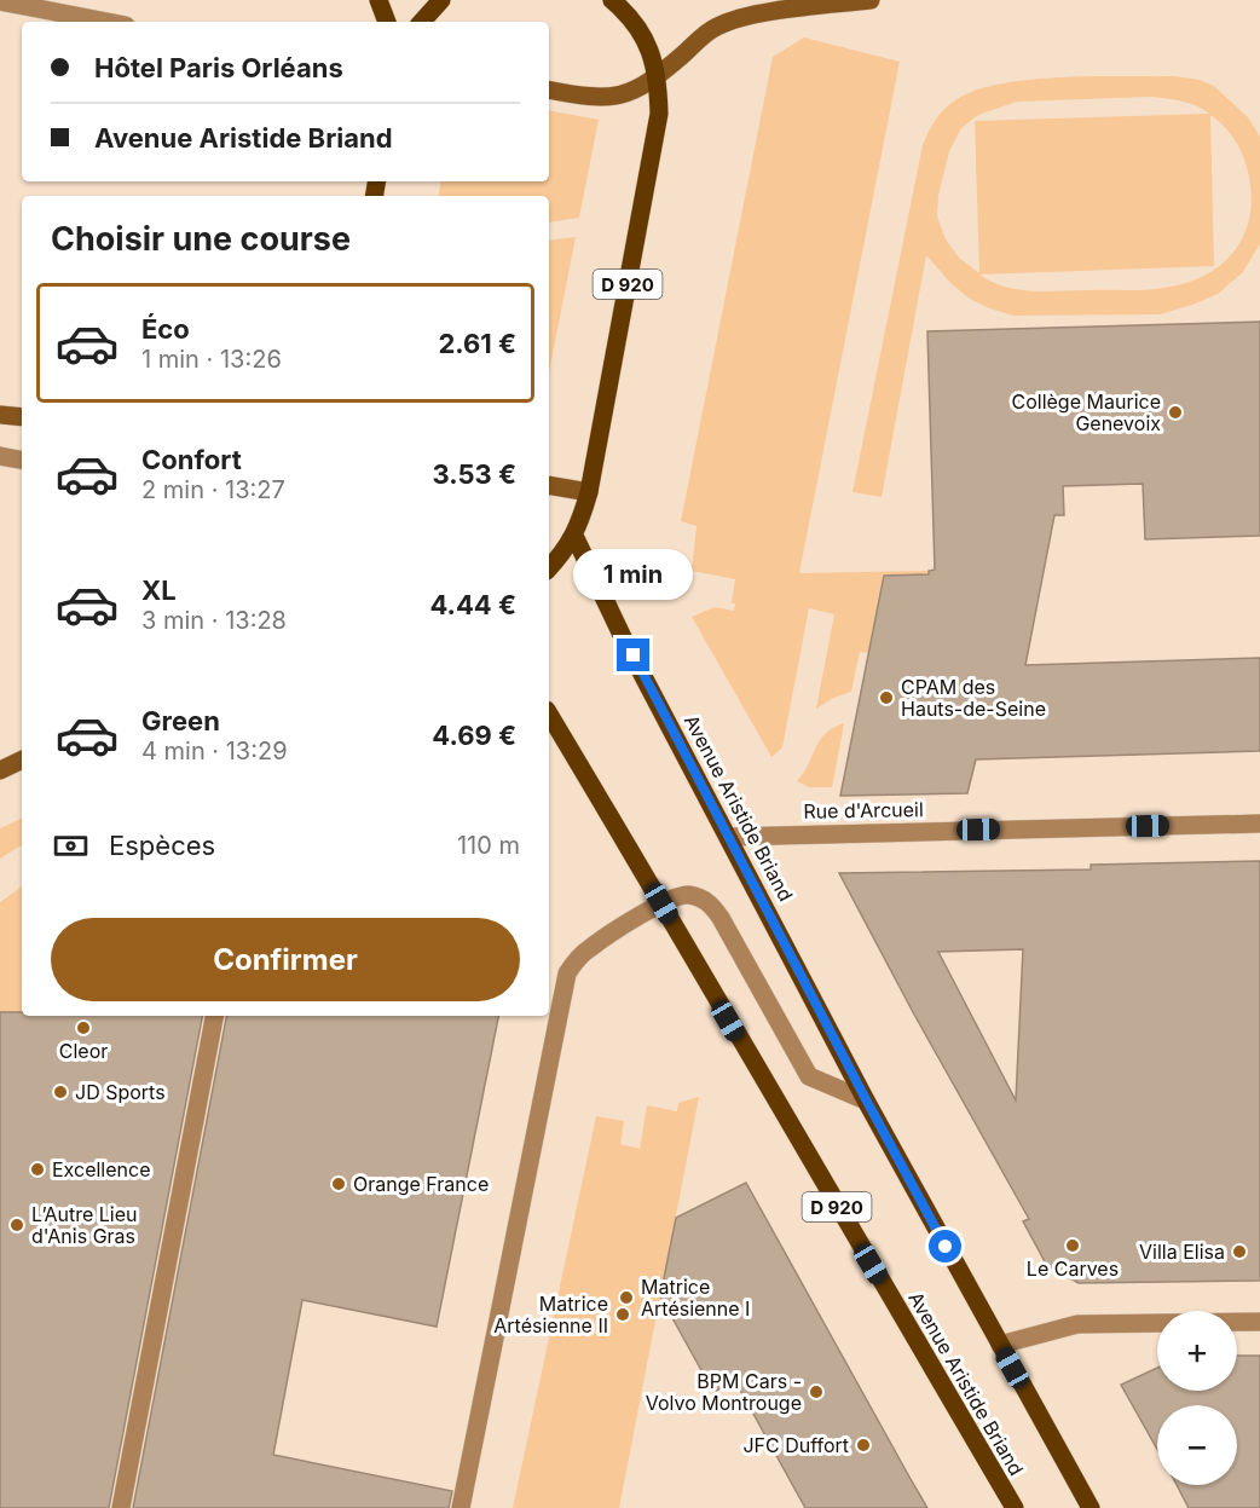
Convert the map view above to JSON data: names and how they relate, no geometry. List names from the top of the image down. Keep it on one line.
{"streets":{"main road":["D 920","Avenue Aristide Briand"],"street":["Rue d'Arcueil"]},"crossings":[["D 920","Avenue Aristide Briand"],["Avenue Aristide Briand","Rue d'Arcueil"]],"places":["Collège Maurice Genevoix","CPAM des Hauts-de-Seine","Cleor","JD Sports","Excellence","Orange France","L’Autre Lieu d'Anis Gras","Le Carves","Villa Elisa","Matrice Artésienne I","Matrice Artésienne II","BPM Cars - Volvo Montrouge","JFC Duffort"],"page":{"banner":["Hôtel Paris Orléans","Avenue Aristide Briand"],"heading":"Choisir une course","list":[{"name":"Éco","note":"1 min · 13:26","value":"2.61 €"},{"name":"Confort","note":"2 min · 13:27","value":"3.53 €"},{"name":"XL","note":"3 min · 13:28","value":"4.44 €"},{"name":"Green","note":"4 min · 13:29","value":"4.69 €"}],"bubble":"1 min","pay":["Espèces","110 m"],"buttons":"Confirmer","map_buttons":["+","−"]}}
